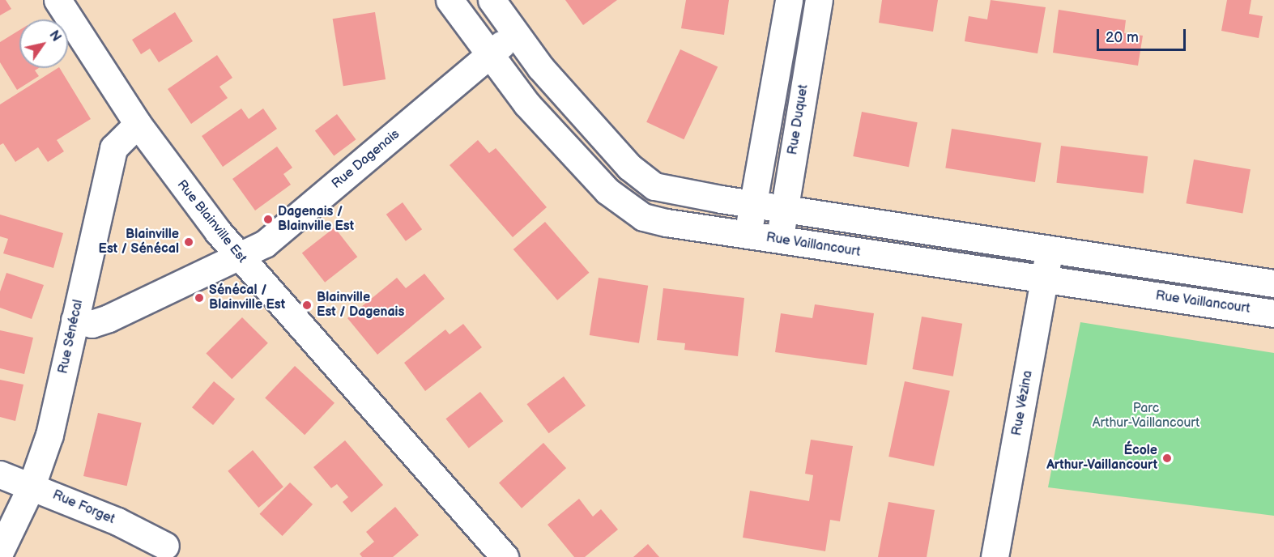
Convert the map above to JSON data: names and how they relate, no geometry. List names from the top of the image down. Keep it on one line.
{"streets":{"street":["Rue Duquet","Rue Dagenais","Rue Blainville Est","Rue Vaillancourt","Rue Sénécal","Rue Vézina","Rue Forget"]},"crossings":[["Rue Duquet","Rue Vaillancourt"],["Rue Dagenais","Rue Blainville Est"],["Rue Dagenais","Rue Vaillancourt"],["Rue Dagenais","Rue Sénécal"],["Rue Blainville Est","Rue Sénécal"],["Rue Vaillancourt","Rue Vézina"],["Rue Sénécal","Rue Forget"]],"parks":["Parc Arthur-Vaillancourt"],"places":["Dagenais / Blainville Est","Blainville Est / Sénécal","Sénécal / Blainville Est","Blainville Est / Dagenais","École Arthur-Vaillancourt"],"scale_bar":"20 m","north":"top right"}
